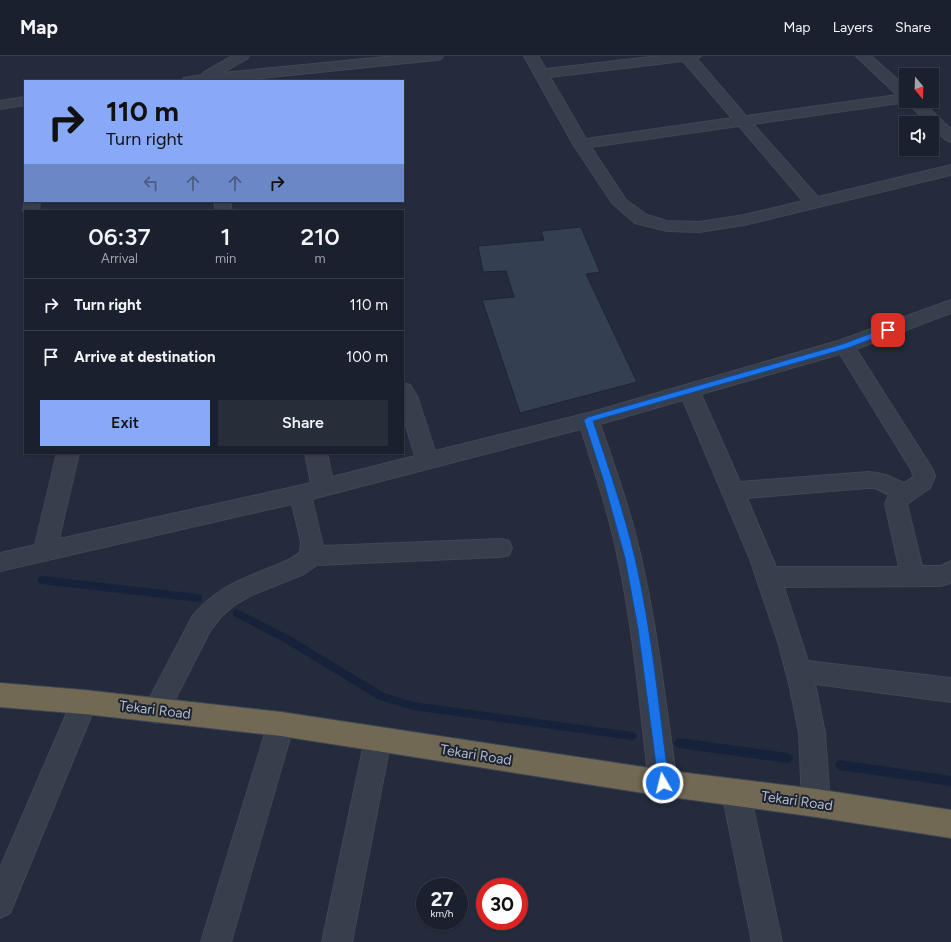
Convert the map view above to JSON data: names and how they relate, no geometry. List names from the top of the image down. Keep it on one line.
{"streets":{"highway":["Tekari Road"]},"north":"bottom","page":{"header":"Map","nav":["Map","Layers","Share"],"turn":["110 m","Turn right"],"eta":["06:37","Arrival","1","min","210","m"],"list":[{"name":"Turn right","value":"110 m"},{"name":"Arrive at destination","value":"100 m"}],"buttons":["Exit","Share"],"speed":"27 km/h","limit":"30"}}
